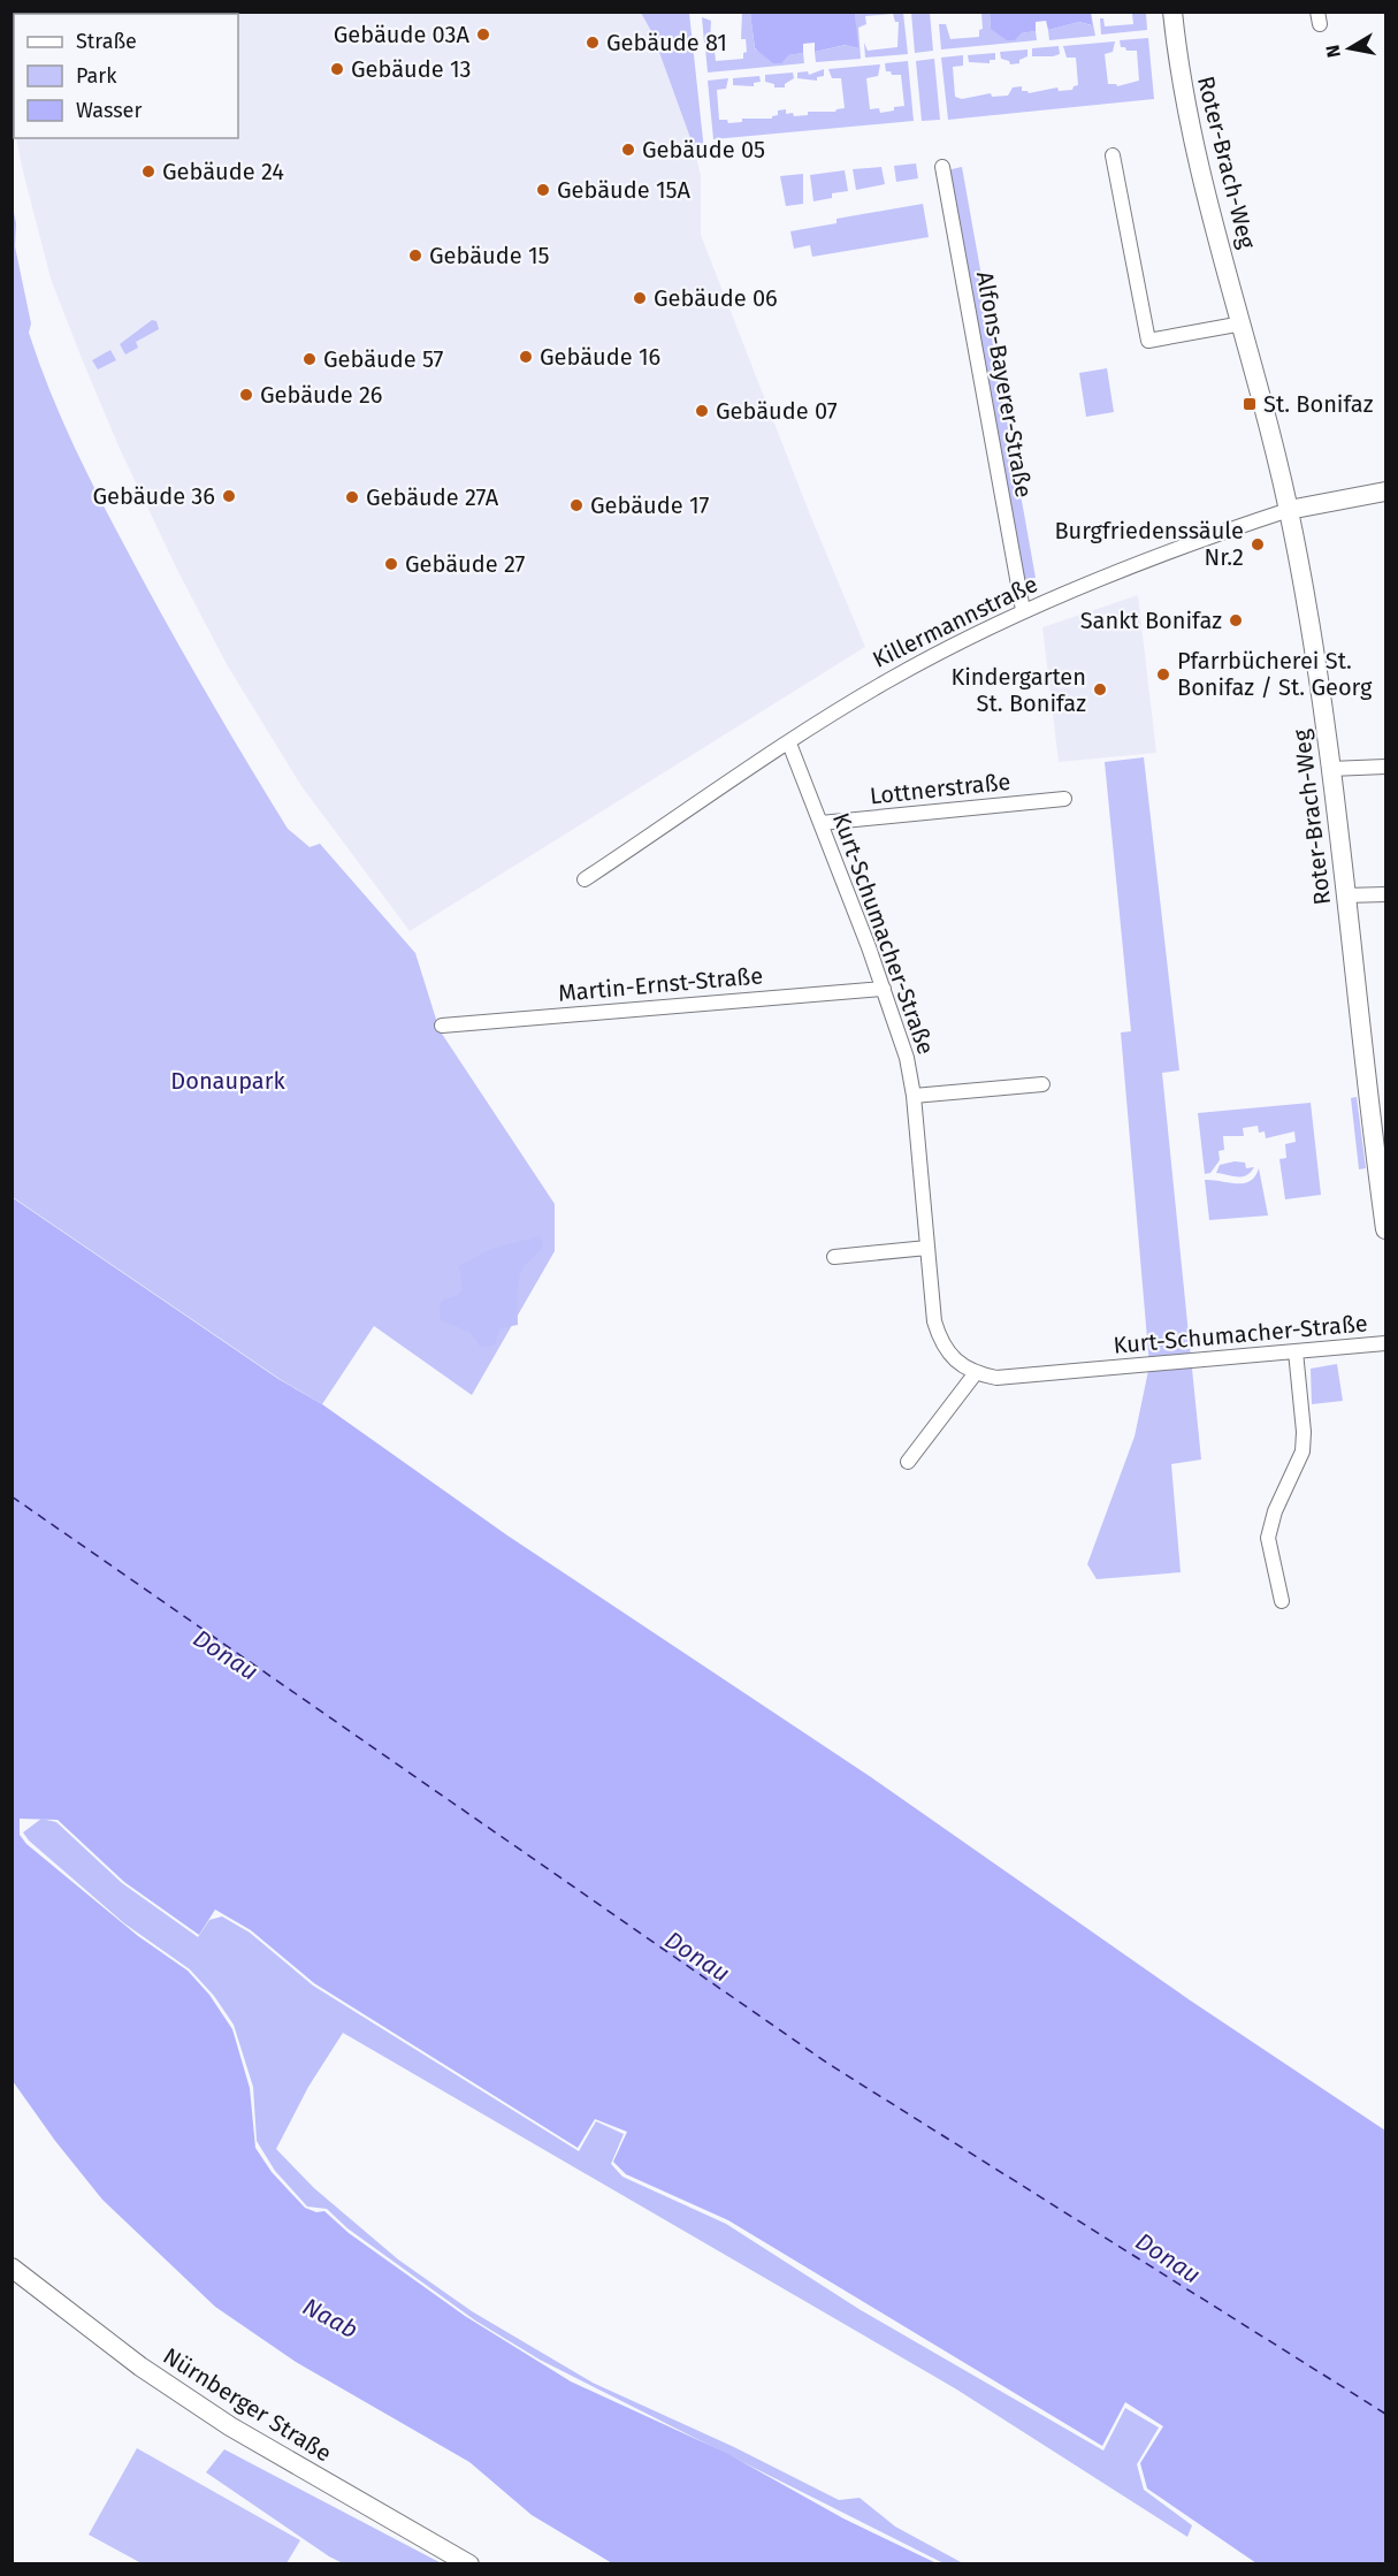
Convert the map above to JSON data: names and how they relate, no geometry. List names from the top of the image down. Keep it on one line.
{"streets":{"street":["Roter-Brach-Weg","Alfons-Bayerer-Straße","Killermannstraße","Lottnerstraße","Kurt-Schumacher-Straße","Martin-Ernst-Straße","Nürnberger Straße"]},"crossings":[["Roter-Brach-Weg","Killermannstraße"],["Alfons-Bayerer-Straße","Killermannstraße"],["Killermannstraße","Kurt-Schumacher-Straße"],["Lottnerstraße","Kurt-Schumacher-Straße"],["Kurt-Schumacher-Straße","Martin-Ernst-Straße"]],"water":["Donau","Naab"],"parks":["Donaupark"],"places":{"other":["Gebäude 03A","Gebäude 81","Gebäude 13","Gebäude 05","Gebäude 24","Gebäude 15A","Gebäude 15","Gebäude 06","Gebäude 16","Gebäude 57","Gebäude 26","Gebäude 07","Gebäude 36","Gebäude 27A","Gebäude 17","Burgfriedenssäule Nr.2","Gebäude 27","Sankt Bonifaz","Pfarrbücherei St. Bonifaz / St. Georg","Kindergarten St. Bonifaz"],"transit":["St. Bonifaz"]},"legend":["Straße","Park","Wasser"],"north":"left"}
